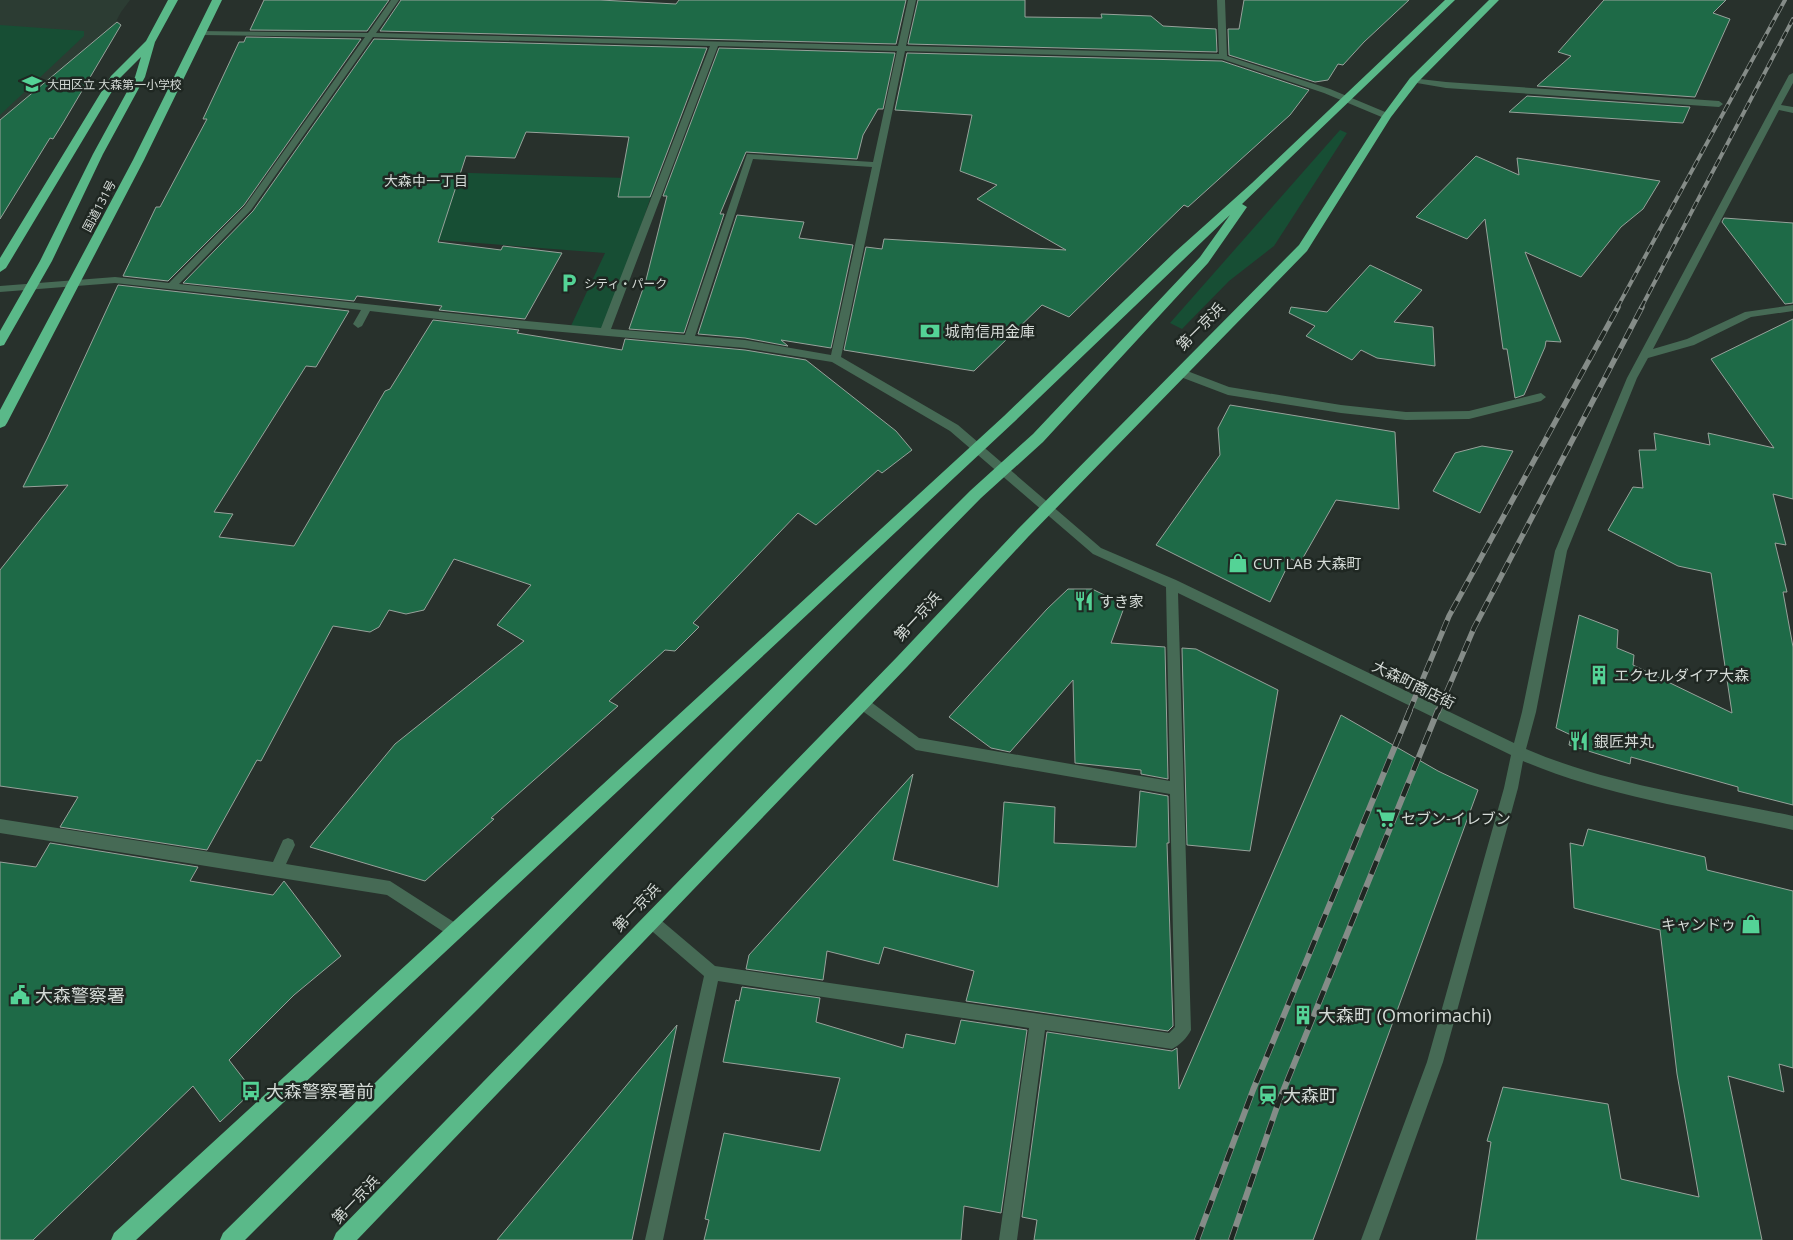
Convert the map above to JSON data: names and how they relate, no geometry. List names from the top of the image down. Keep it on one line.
{"streets":{"highway":["国道131号","第一京浜"],"street":["大森町商店街"]},"crossings":[["第一京浜","大森町商店街"]],"districts":["大森中一丁目"],"places":{"school or university":["大田区立 大森第一小学校"],"parking":["シティ・パーク"],"bank":["城南信用金庫"],"shop":["CUT LAB 大森町","キャンドゥ"],"restaurant":["すき家","銀匠丼丸"],"building":["エクセルダイア大森","大森町 (Omorimachi)"],"supermarket":["セブン-イレブン"],"public building":["大森警察署"],"bus stop":["大森警察署前"],"station":["大森町"]}}
